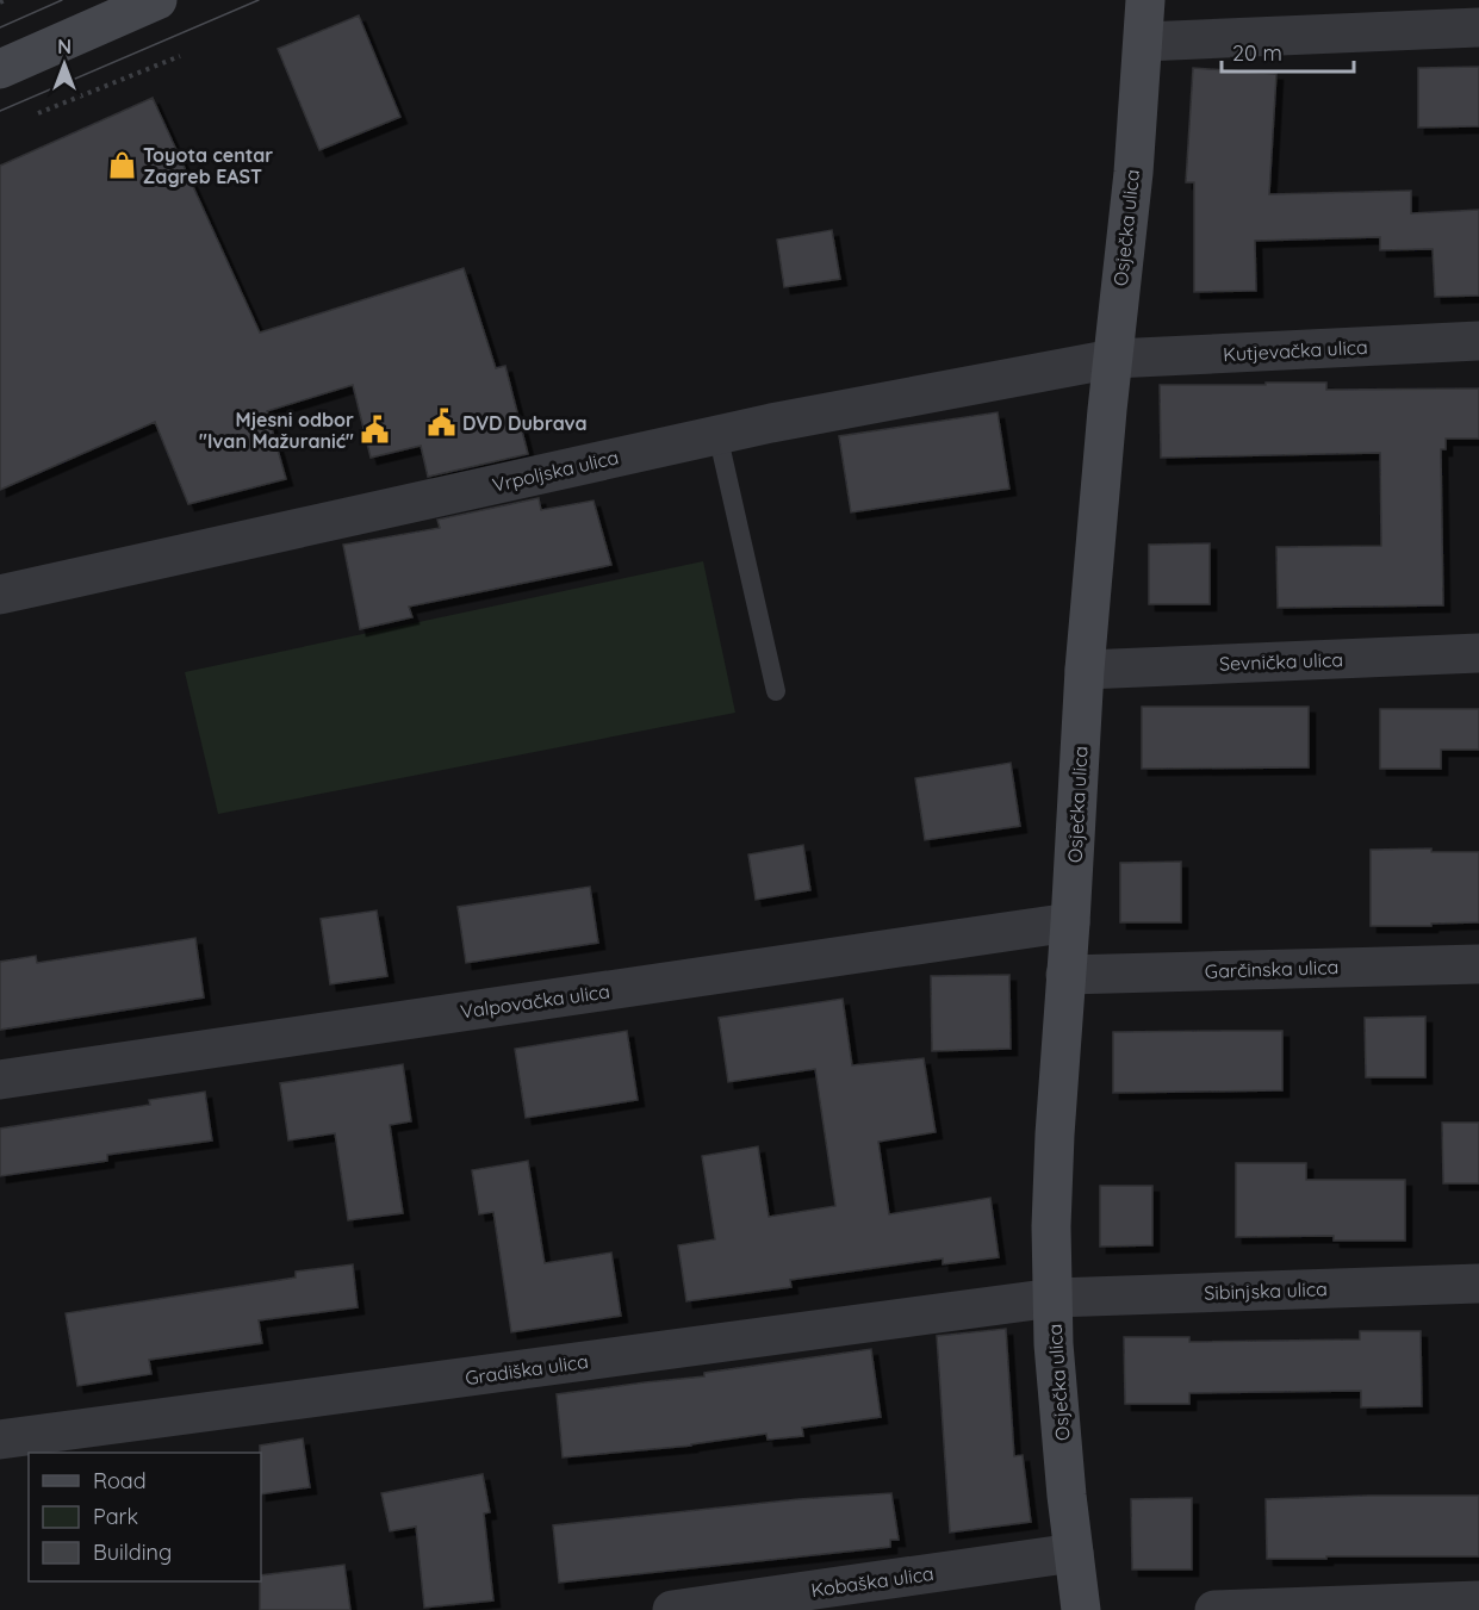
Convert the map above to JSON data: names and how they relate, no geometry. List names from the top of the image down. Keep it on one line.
{"streets":{"street":["Osječka ulica","Kutjevačka ulica","Vrpoljska ulica","Sevnička ulica","Garčinska ulica","Valpovačka ulica","Sibinjska ulica","Gradiška ulica","Kobaška ulica"]},"crossings":[["Osječka ulica","Kutjevačka ulica"],["Osječka ulica","Vrpoljska ulica"],["Osječka ulica","Sevnička ulica"],["Osječka ulica","Garčinska ulica"],["Osječka ulica","Valpovačka ulica"],["Osječka ulica","Sibinjska ulica"],["Osječka ulica","Gradiška ulica"],["Osječka ulica","Kobaška ulica"],["Kutjevačka ulica","Vrpoljska ulica"],["Sibinjska ulica","Gradiška ulica"]],"places":{"shop":["Toyota centar Zagreb EAST"],"public building":["DVD Dubrava","Mjesni odbor \"Ivan Mažuranić\""]},"legend":["Road","Park","Building"],"scale_bar":"20 m","north":"top"}
